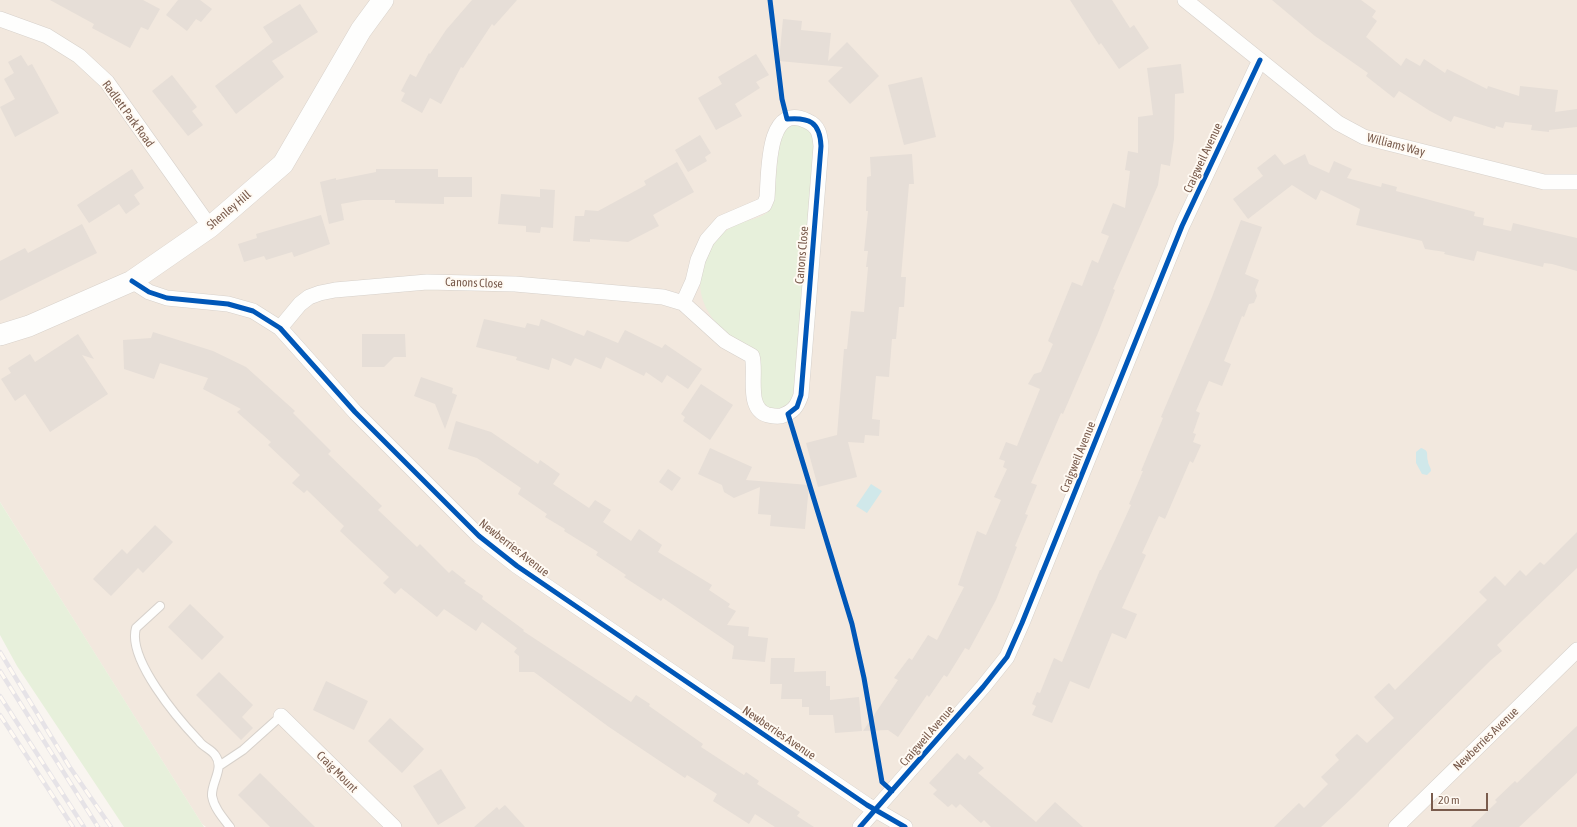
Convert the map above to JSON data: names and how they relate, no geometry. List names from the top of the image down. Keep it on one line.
{"streets":{"street":["Radlett Park Road","Williams Way","Craigweil Avenue","Shenley Hill","Canons Close","Newberries Avenue","Craig Mount"]},"crossings":[["Radlett Park Road","Shenley Hill"],["Williams Way","Craigweil Avenue"],["Craigweil Avenue","Newberries Avenue"],["Shenley Hill","Newberries Avenue"],["Canons Close","Newberries Avenue"]],"scale_bar":"20 m"}
